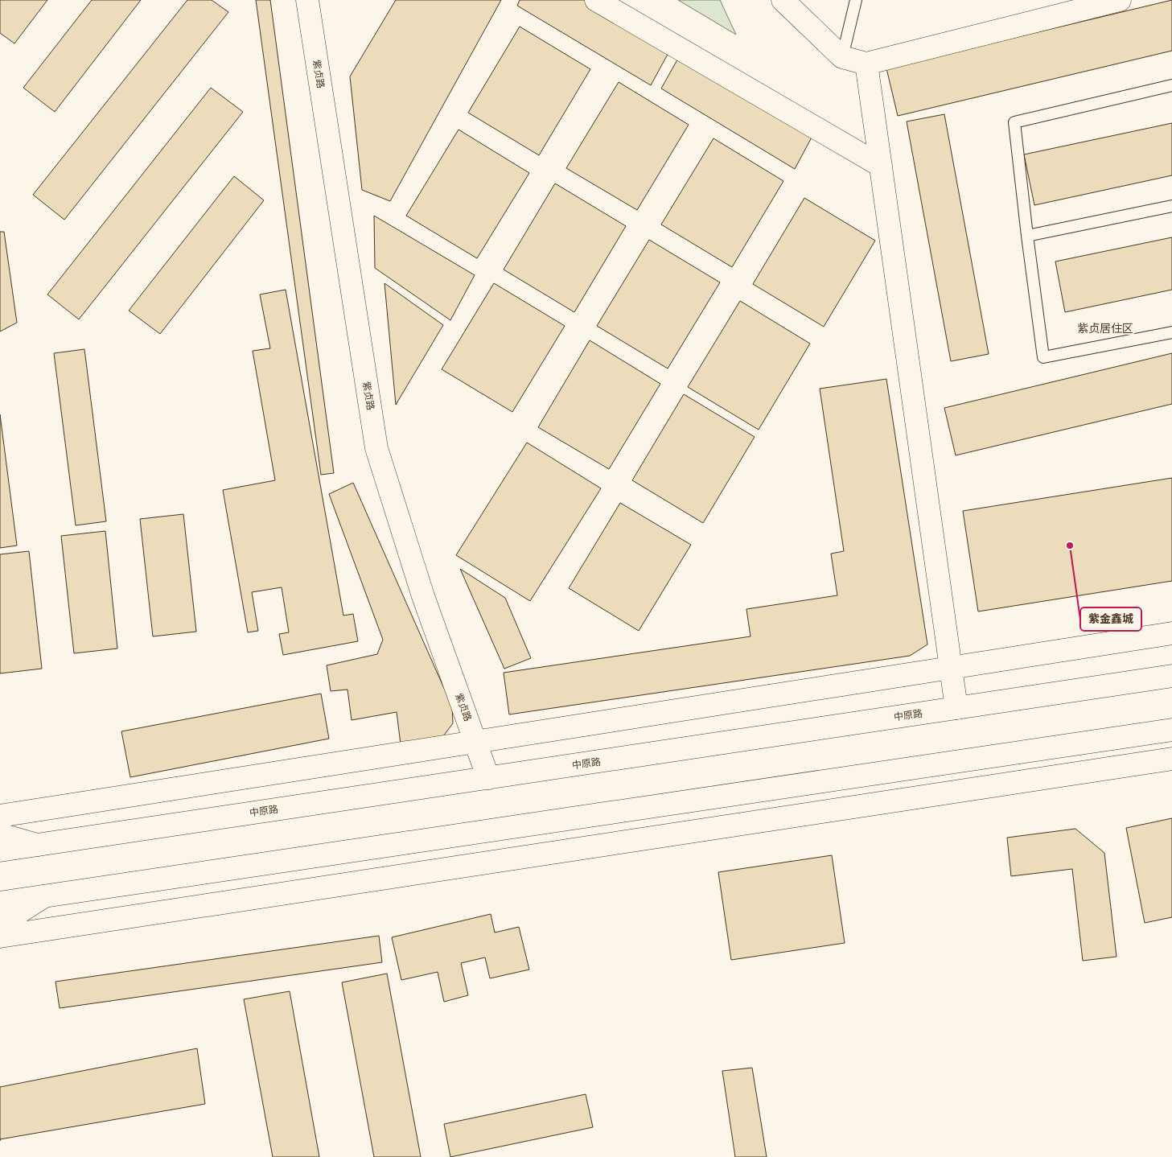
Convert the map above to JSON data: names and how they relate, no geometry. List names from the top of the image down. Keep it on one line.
{"streets":{"street":["紫贞路","中原路"]},"crossings":[["紫贞路","中原路"]],"districts":["紫贞居住区"],"places":["紫金鑫城"]}
